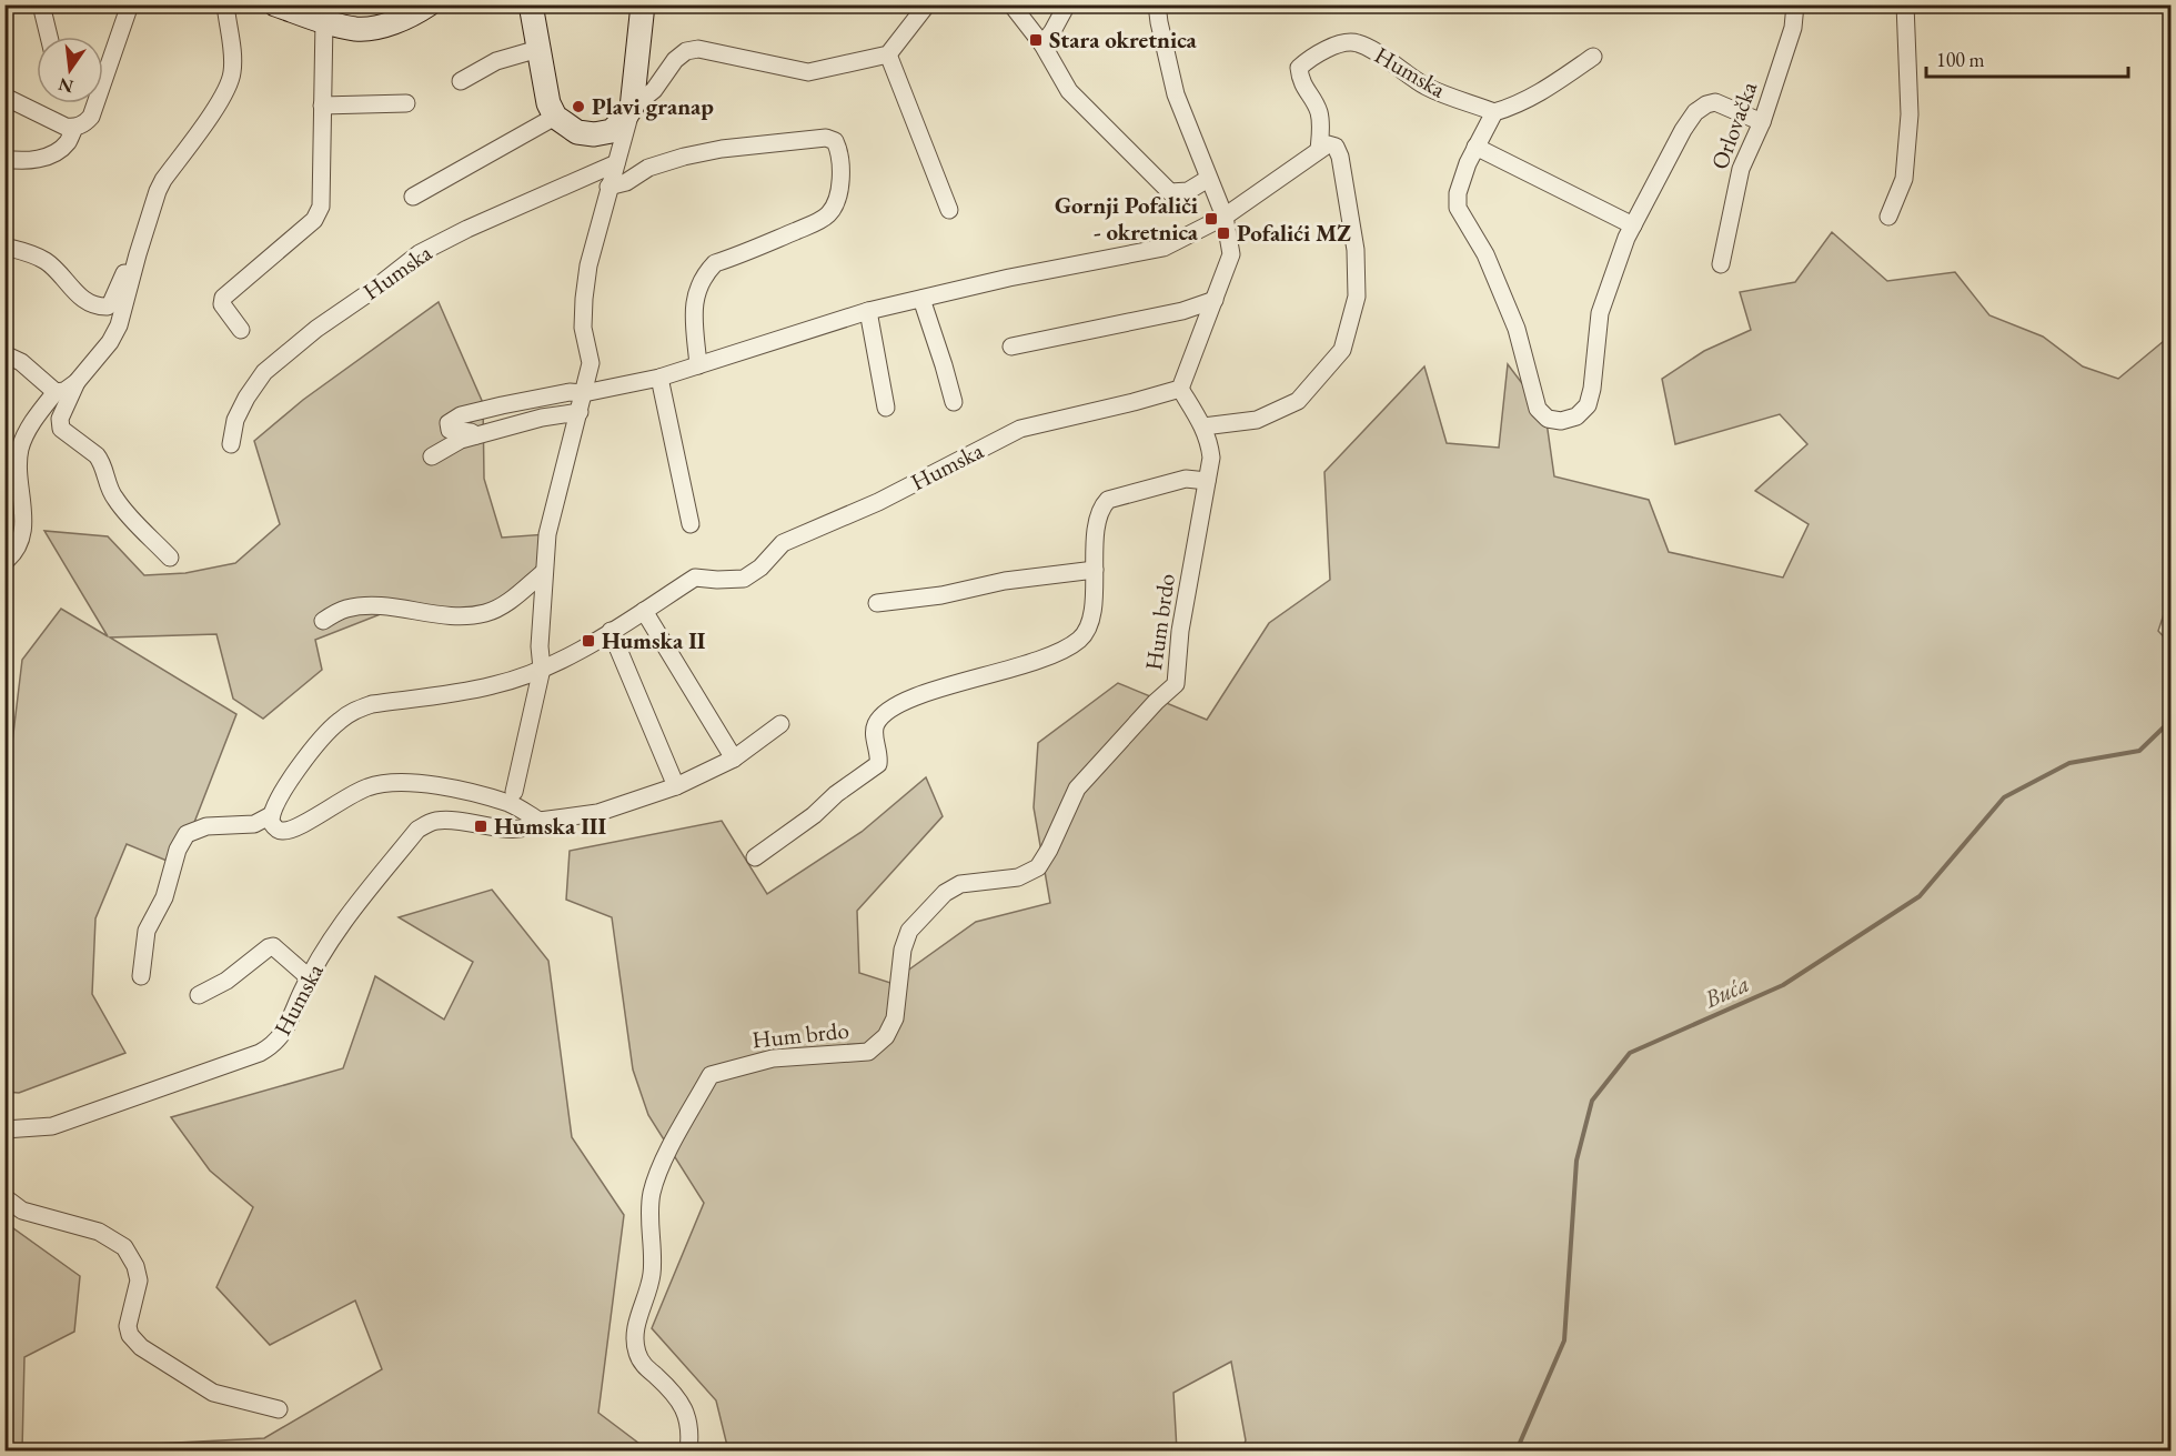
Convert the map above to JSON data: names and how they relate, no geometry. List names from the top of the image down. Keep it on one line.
{"streets":{"street":["Humska","Orlovačka","Hum brdo"]},"crossings":[["Humska","Hum brdo"]],"water":["Buća"],"places":{"transit":["Stara okretnica","Gornji Pofaliči - okretnica","Pofalići MZ","Humska II","Humska III"],"other":["Plavi granap"]},"scale_bar":"100 m","north":"bottom"}
